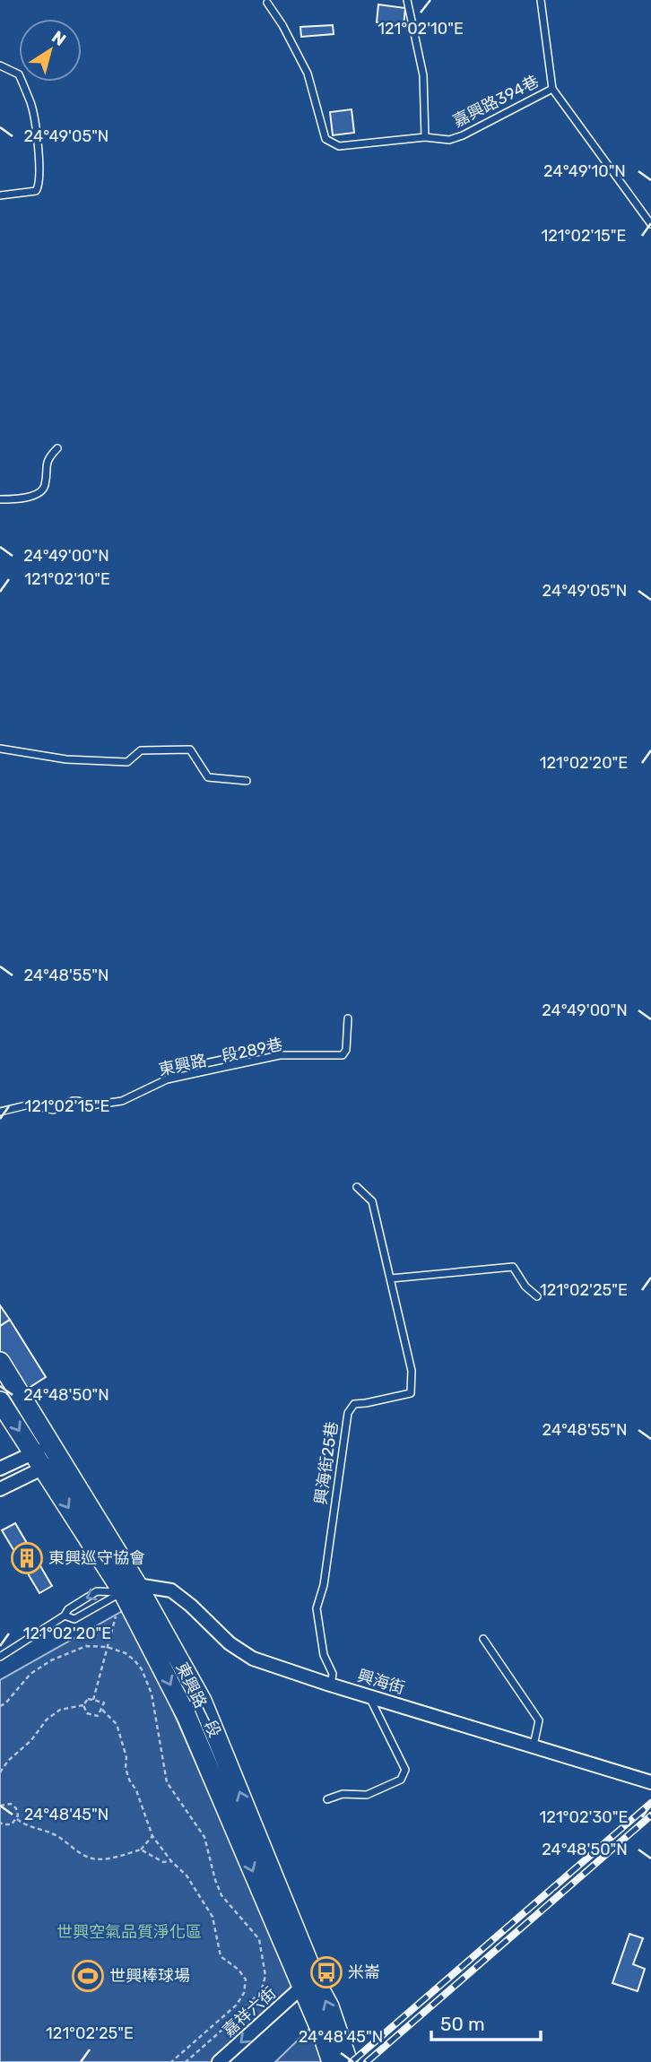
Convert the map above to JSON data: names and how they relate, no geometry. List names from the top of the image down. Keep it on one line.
{"streets":{"street":["興海街","東興路一段","嘉祥六街"],"lane":["嘉興路394巷","東興路一段289巷","興海街25巷"]},"crossings":[["興海街25巷","興海街"],["興海街","東興路一段"],["東興路一段","嘉祥六街"]],"one_way":["嘉祥六街"],"parks":["世興空氣品質淨化區"],"places":{"building":["東興巡守協會"],"bus stop":["米崙"],"sports":["世興棒球場"]},"scale_bar":"50 m","north":"top right","coordinates":["121°02'10\"E","24°49'05\"N","24°49'10\"N","121°02'15\"E","24°49'00\"N","121°02'20\"E","24°48'55\"N","121°02'25\"E","24°48'50\"N","24°48'45\"N","121°02'30\"E"]}
